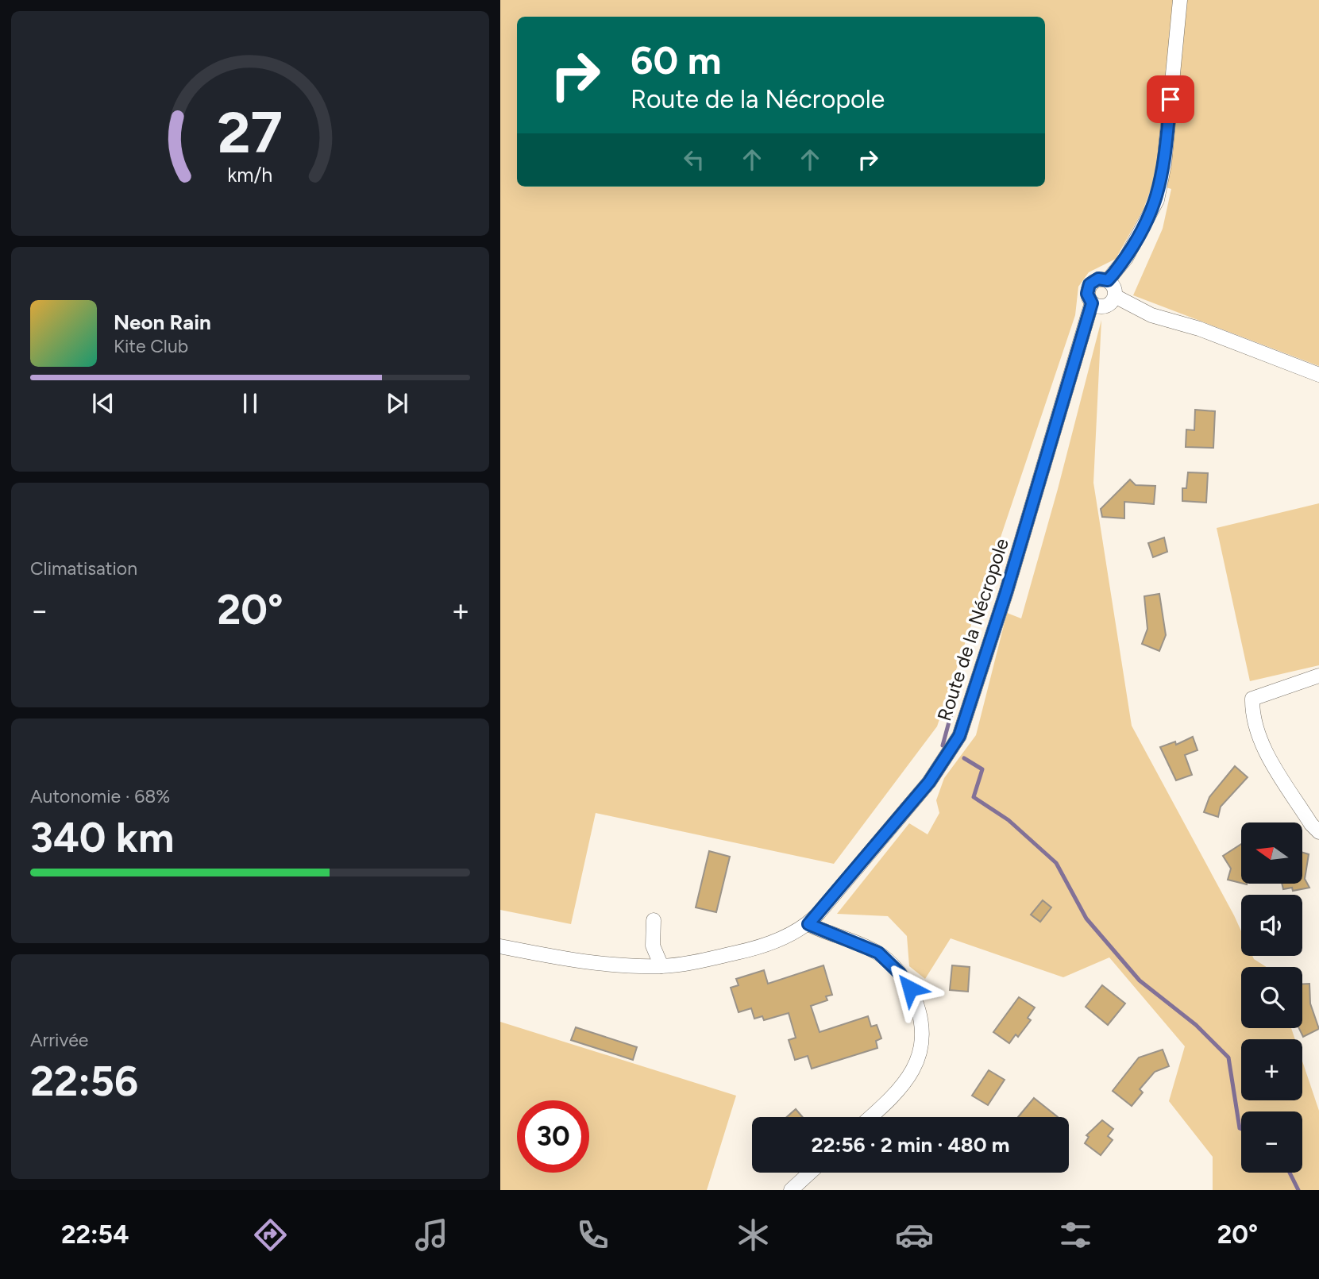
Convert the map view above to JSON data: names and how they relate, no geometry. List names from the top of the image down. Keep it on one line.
{"streets":{"street":["Route de la Nécropole"]},"north":"left","page":{"turn":["60 m","Route de la Nécropole"],"song":["Neon Rain","Kite Club"],"tile":["Climatisation",["Autonomie · 68%","340 km"],["Arrivée","22:56"]],"heat":["−","20°","+"],"map_buttons":["+","−"],"limit":"30","trip":"22:56 · 2 min · 480 m","tabs":["22:54","20°"],"gauge":["27","km/h"]}}
